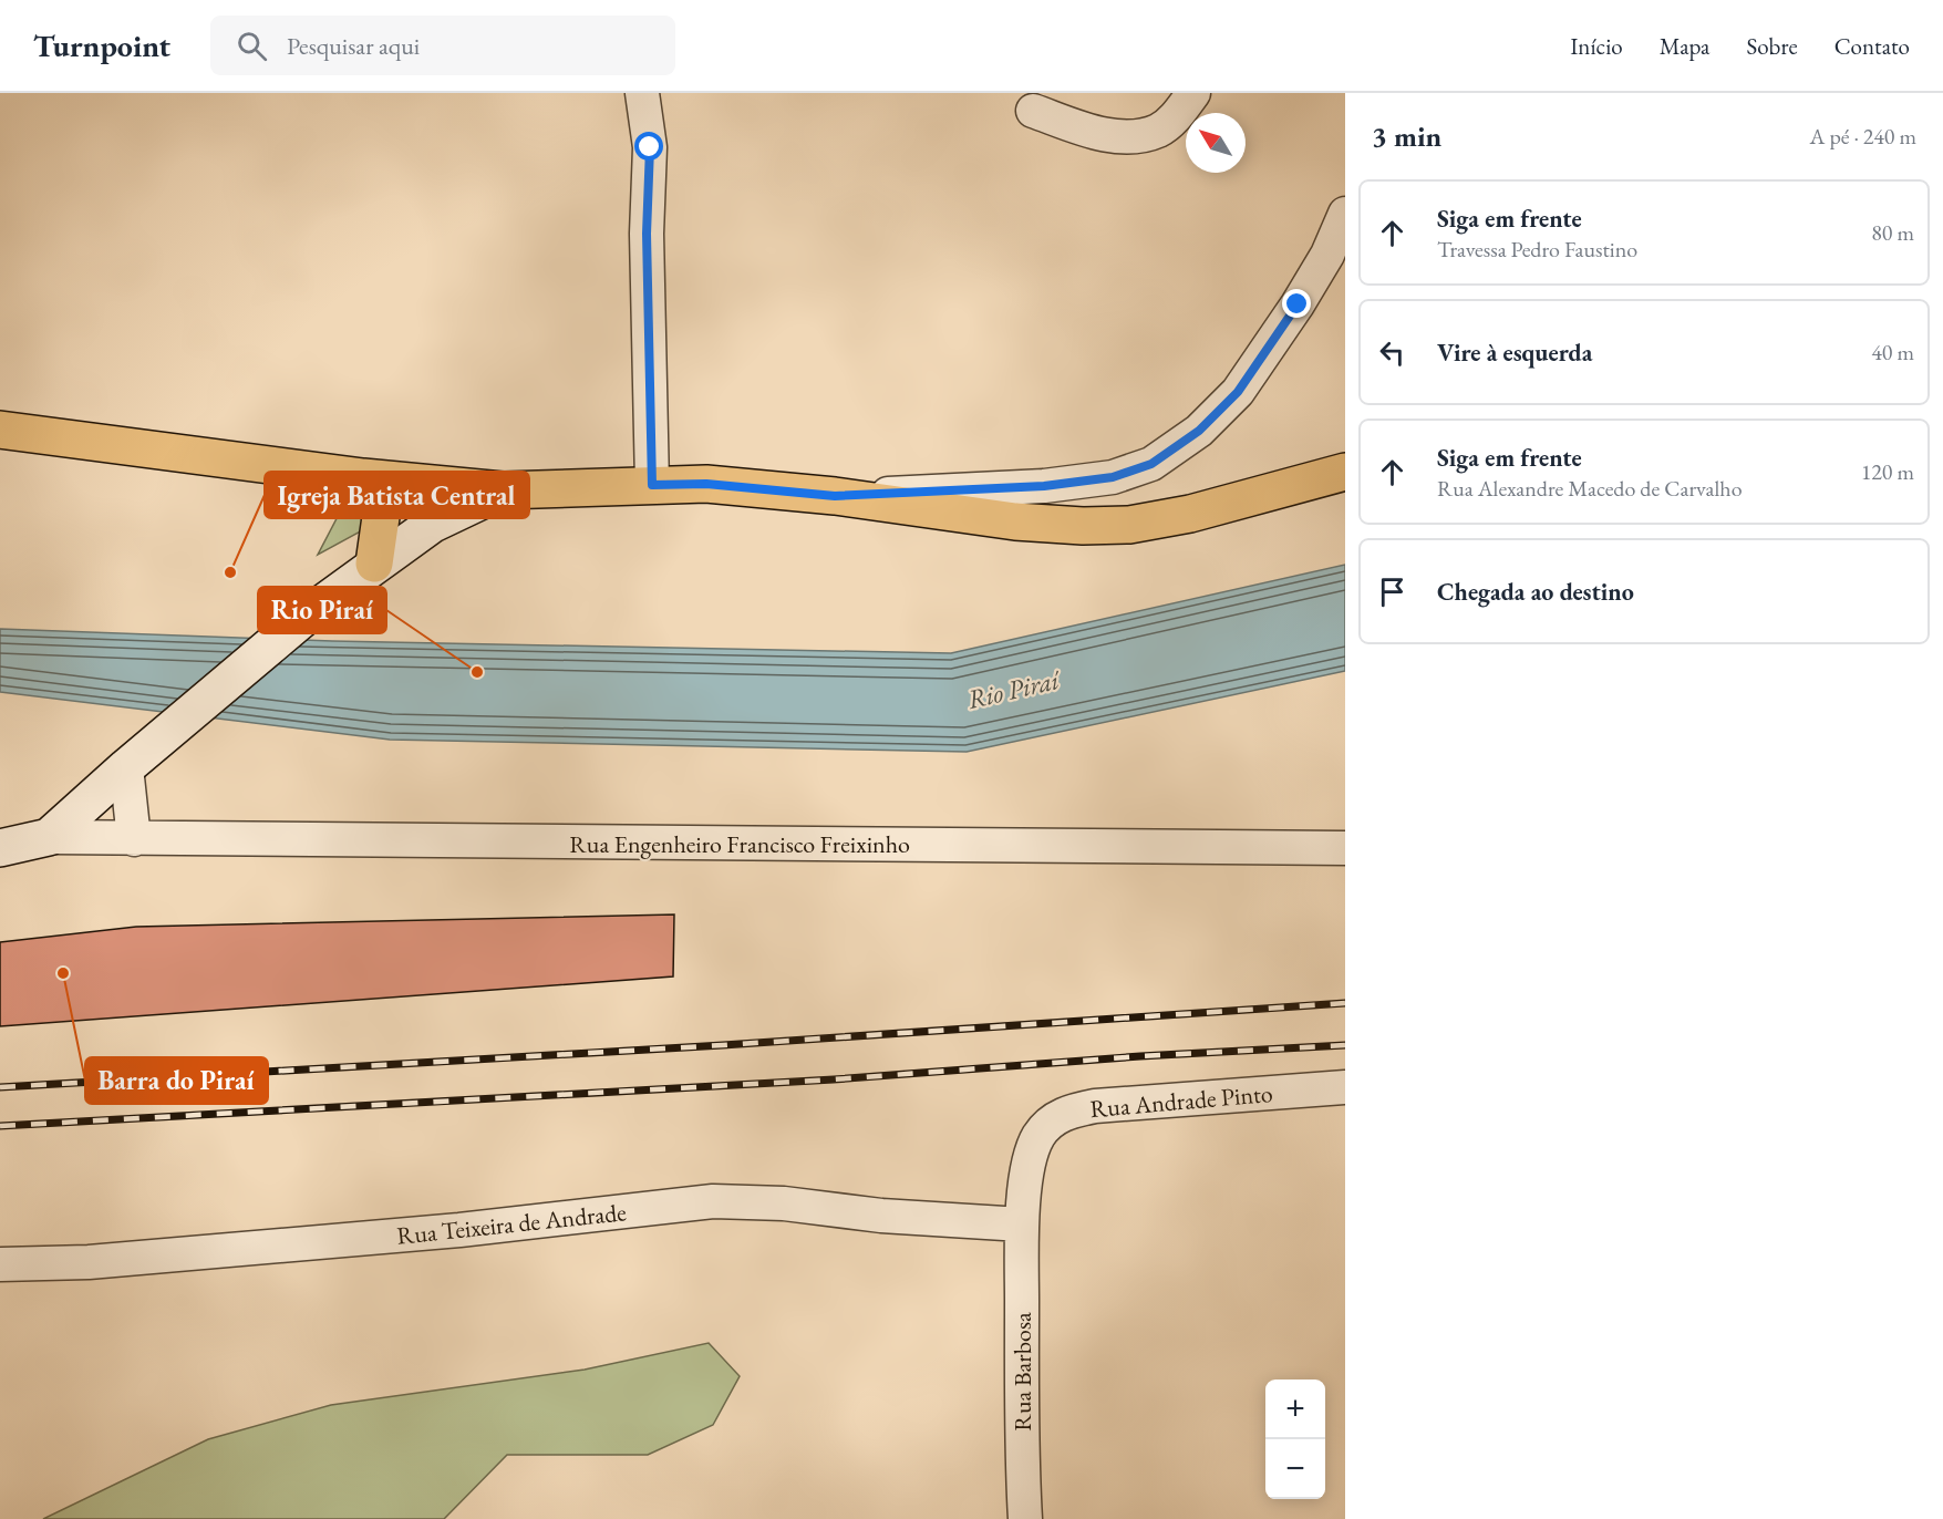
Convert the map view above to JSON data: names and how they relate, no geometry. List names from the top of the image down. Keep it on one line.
{"streets":{"street":["Rua Engenheiro Francisco Freixinho","Rua Andrade Pinto","Rua Teixeira de Andrade","Rua Barbosa"]},"crossings":[["Rua Andrade Pinto","Rua Teixeira de Andrade"],["Rua Andrade Pinto","Rua Barbosa"],["Rua Teixeira de Andrade","Rua Barbosa"]],"water":["Rio Piraí"],"places":["Igreja Batista Central","Rio Piraí","Barra do Piraí"],"north":"top left","page":{"header":"Turnpoint","search":"Pesquisar aqui","nav":["Início","Mapa","Sobre","Contato"],"heading":["3 min","A pé · 240 m"],"list":[["Siga em frente","Travessa Pedro Faustino","80 m"],["Vire à esquerda","40 m"],["Siga em frente","Rua Alexandre Macedo de Carvalho","120 m"],"Chegada ao destino"],"map_buttons":["+","−"]}}
